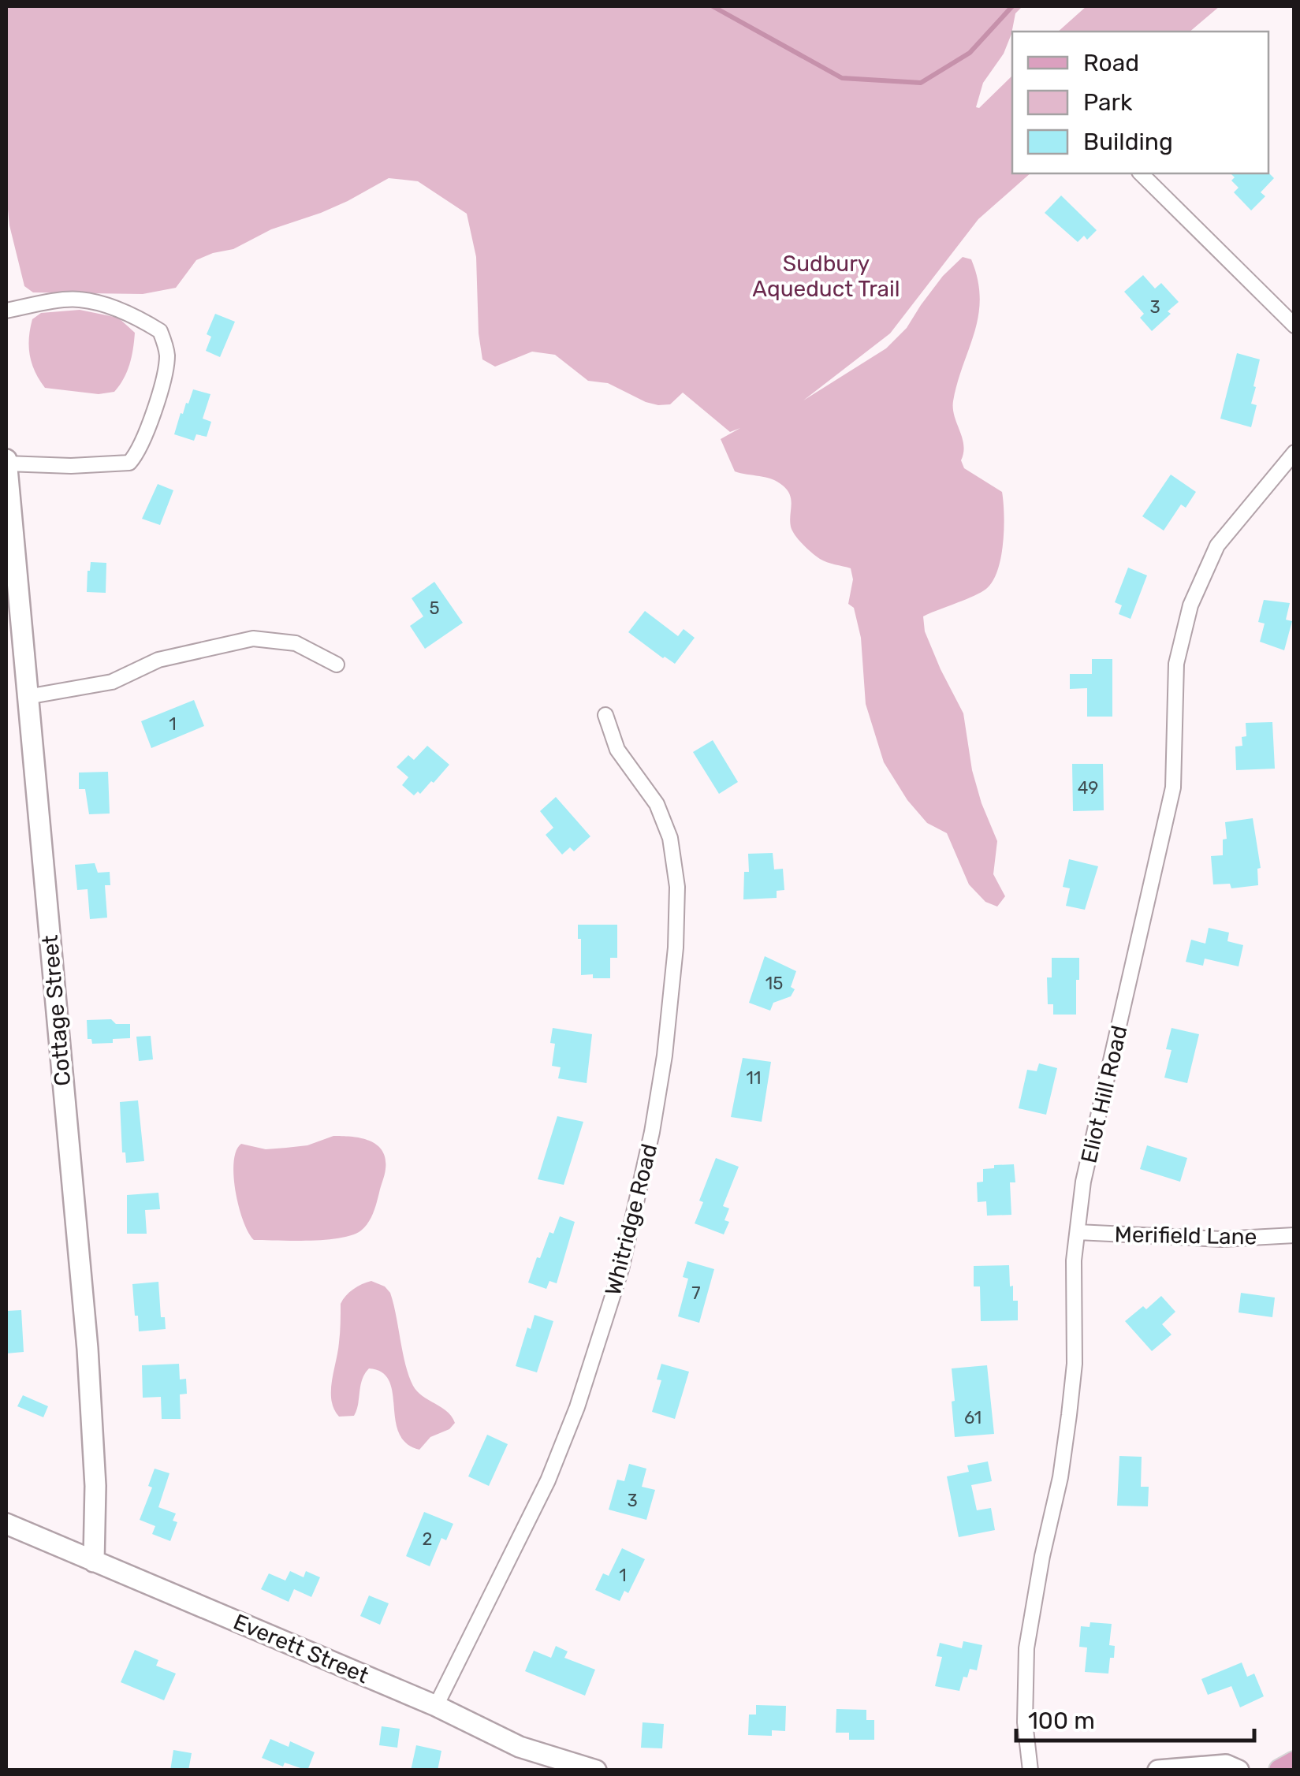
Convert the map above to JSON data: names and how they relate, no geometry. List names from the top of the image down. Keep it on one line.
{"streets":{"street":["Cottage Street","Eliot Hill Road","Whitridge Road","Merifield Lane","Everett Street"]},"crossings":[["Cottage Street","Everett Street"],["Eliot Hill Road","Merifield Lane"],["Whitridge Road","Everett Street"]],"parks":["Sudbury Aqueduct Trail"],"house_numbers":["3","5","1","49","15","11","7","61","3","2","1"],"legend":["Road","Park","Building"],"scale_bar":"100 m"}
